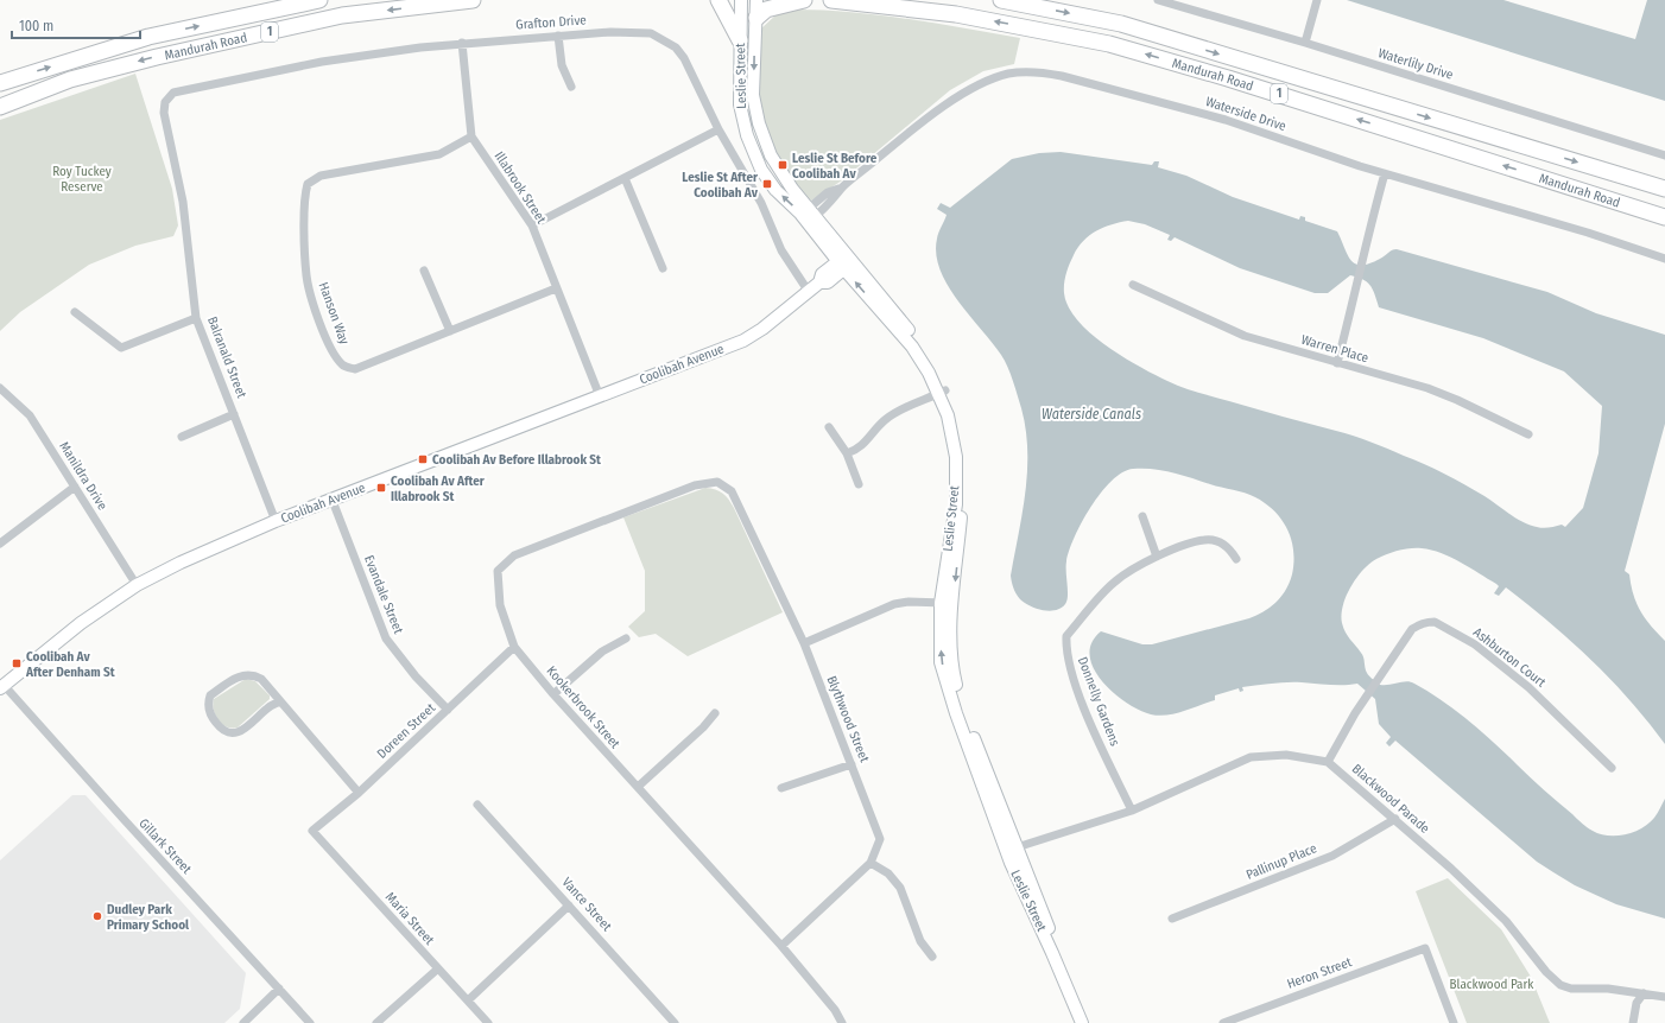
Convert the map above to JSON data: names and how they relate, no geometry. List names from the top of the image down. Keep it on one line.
{"streets":{"highway":["1","Mandurah Road"],"street":["Grafton Drive","Waterlily Drive","Leslie Street","Waterside Drive","Illabrook Street","Hanson Way","Warren Place","Balranald Street","Coolibah Avenue","Manildra Drive","Evandale Street","Ashburton Court","Donnelly Gardens","Kookerbrook Street","Blythwood Street","Doreen Street","Blackwood Parade","Gillark Street","Pallinup Place","Vance Street","Maria Street","Heron Street"]},"crossings":[["Grafton Drive","Illabrook Street"],["Grafton Drive","Balranald Street"],["Grafton Drive","Coolibah Avenue"],["Leslie Street","Waterside Drive"],["Leslie Street","Coolibah Avenue"],["Illabrook Street","Hanson Way"],["Illabrook Street","Coolibah Avenue"],["Balranald Street","Coolibah Avenue"],["Coolibah Avenue","Manildra Drive"],["Coolibah Avenue","Evandale Street"],["Coolibah Avenue","Gillark Street"],["Evandale Street","Doreen Street"],["Ashburton Court","Blackwood Parade"],["Kookerbrook Street","Blythwood Street"],["Kookerbrook Street","Doreen Street"],["Doreen Street","Maria Street"],["Blackwood Parade","Pallinup Place"]],"water":["Waterside Canals"],"parks":["Roy Tuckey Reserve","Blackwood Park"],"places":{"transit":["Leslie St Before Coolibah Av","Leslie St After Coolibah Av","Coolibah Av Before Illabrook St","Coolibah Av After Illabrook St","Coolibah Av After Denham St"],"other":["Dudley Park Primary School"]},"scale_bar":"100 m"}
